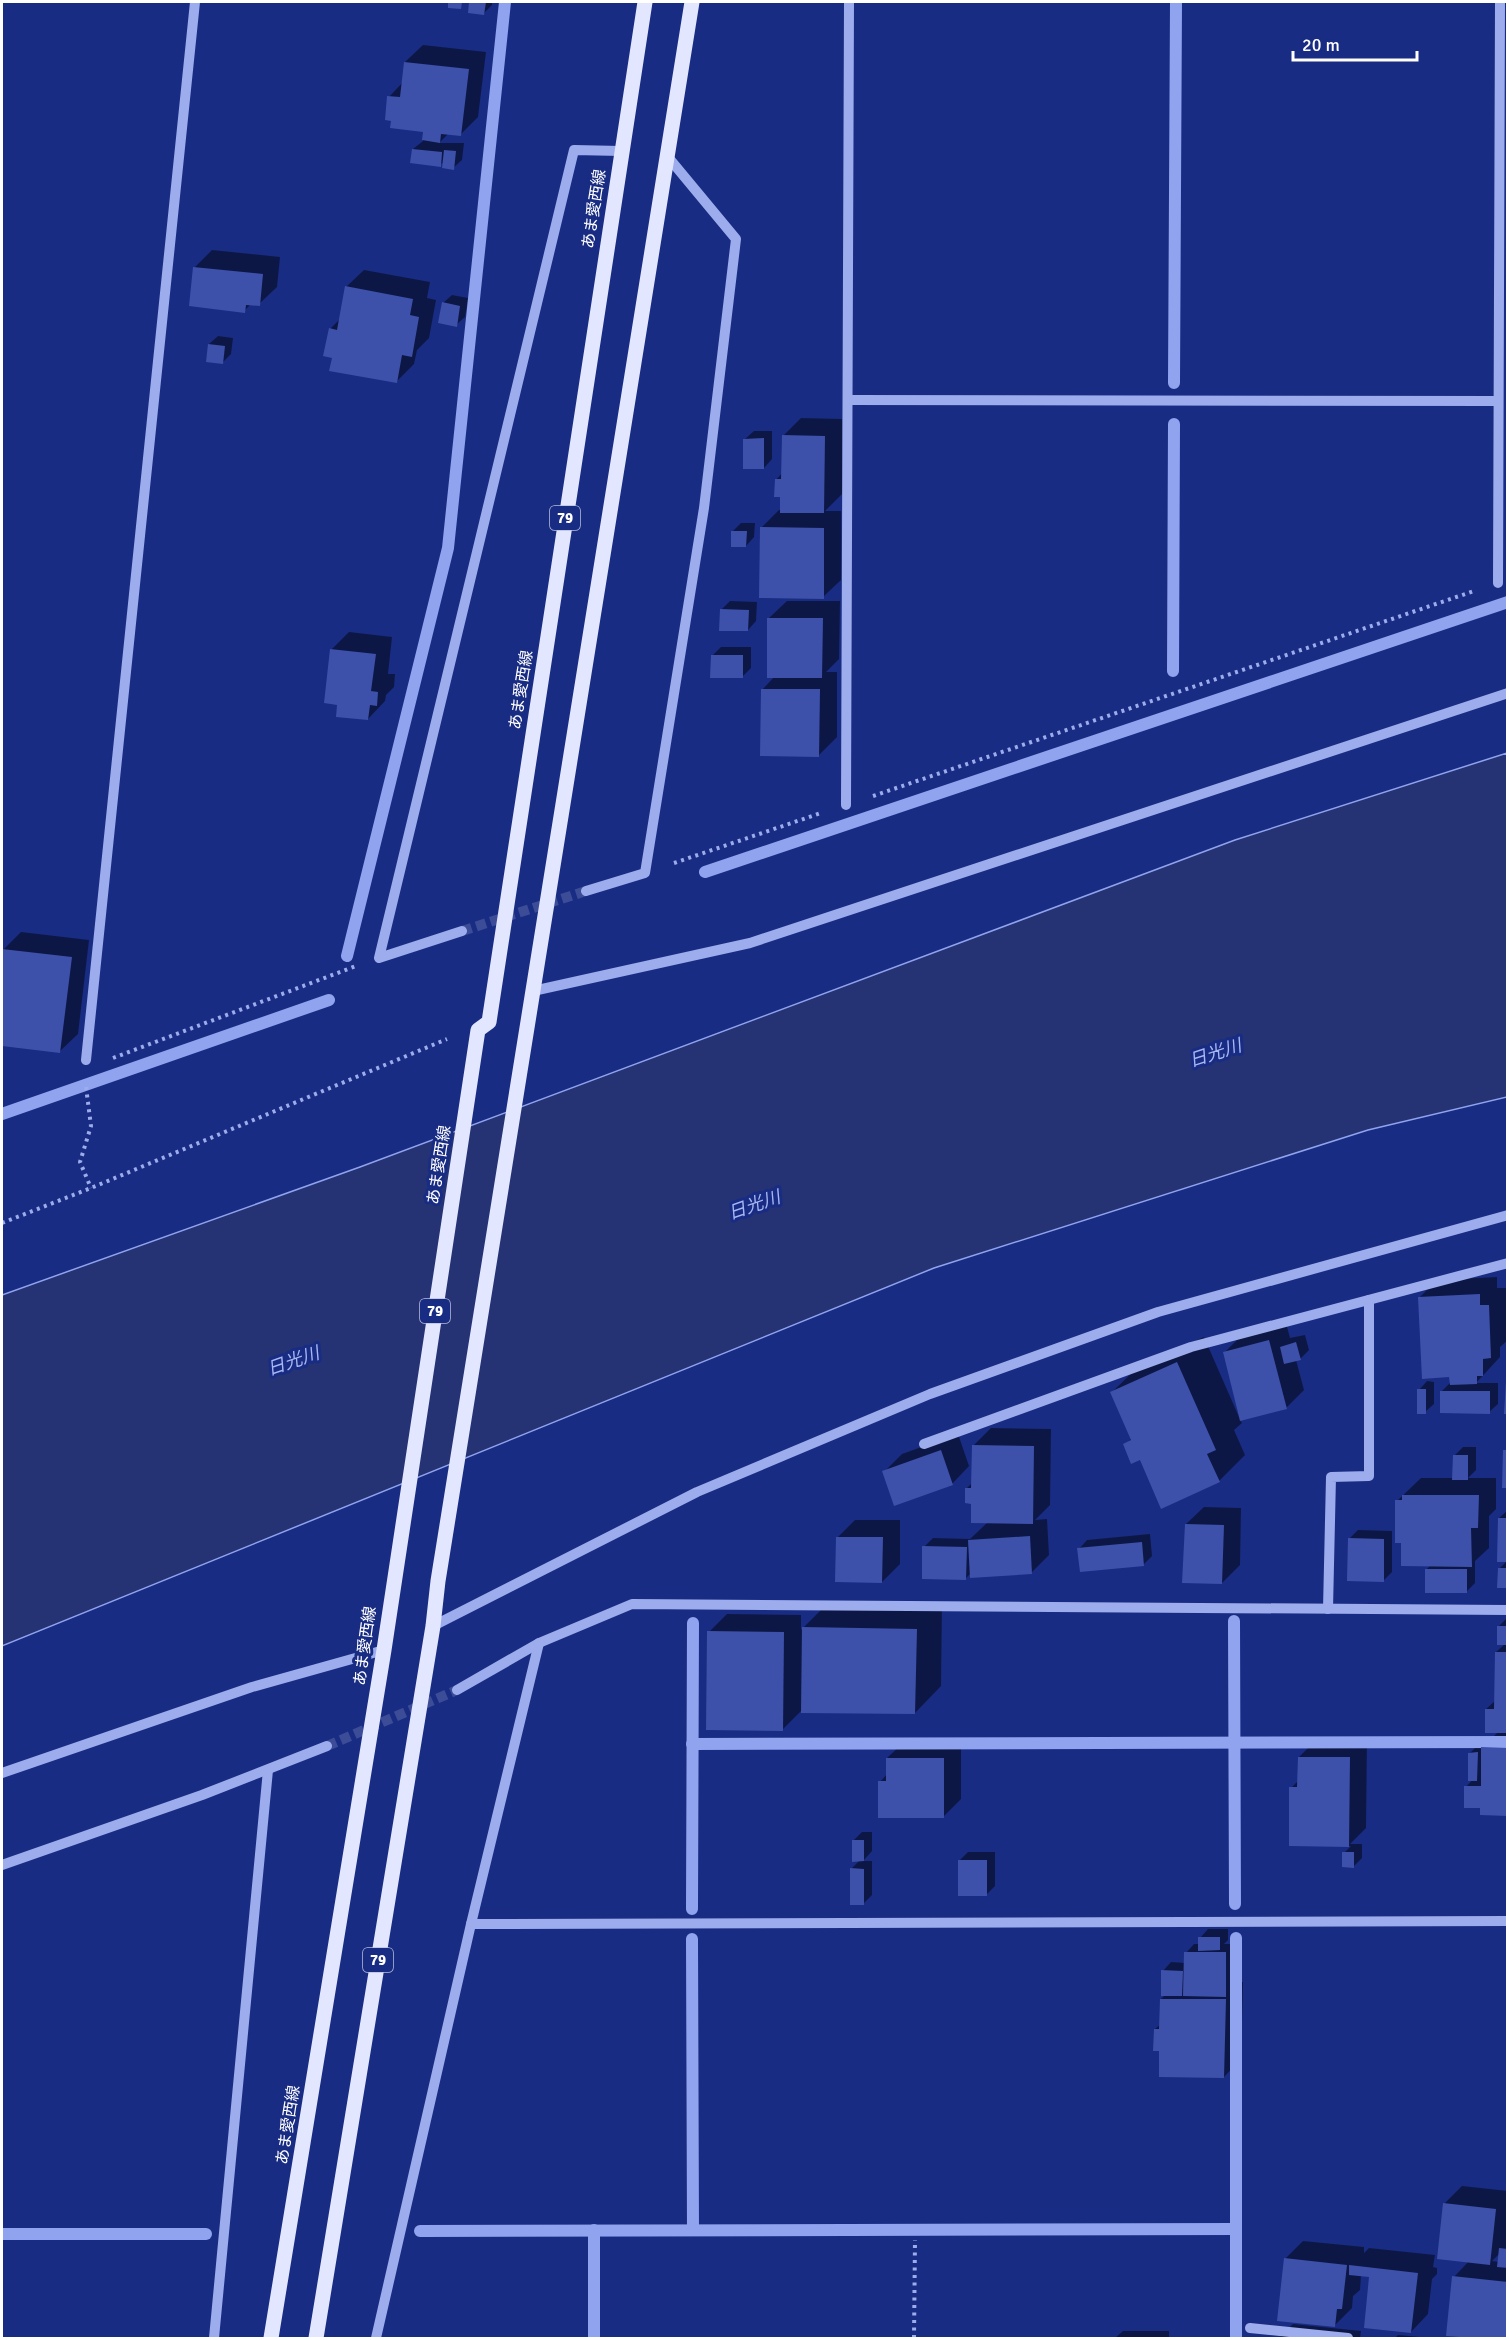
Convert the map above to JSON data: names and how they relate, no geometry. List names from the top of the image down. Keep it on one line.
{"streets":{"main road":["あま愛西線","79"]},"water":["日光川"],"scale_bar":"20 m"}
